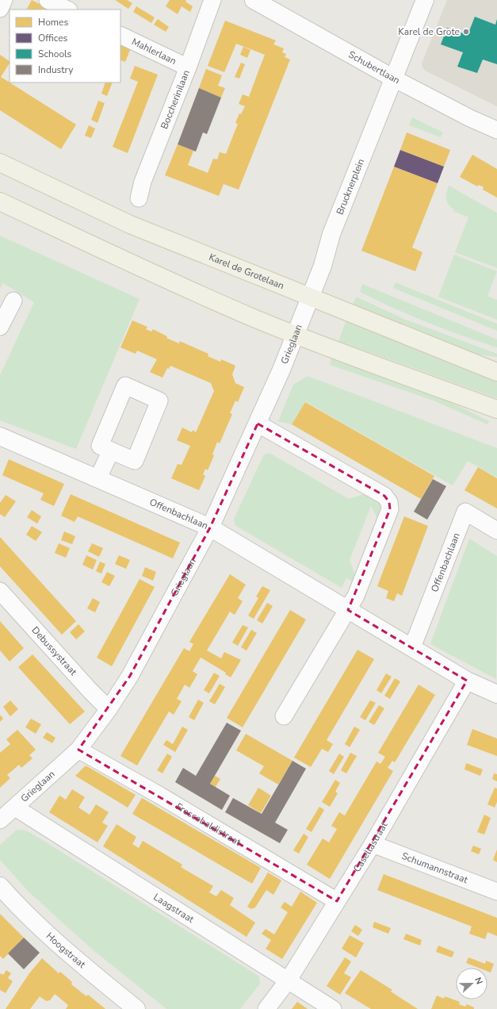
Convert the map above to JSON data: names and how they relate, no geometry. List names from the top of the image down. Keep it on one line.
{"streets":{"main road":["Karel de Grotelaan"],"street":["Mahlerlaan","Schubertlaan","Boccherinilaan","Brucknerplein","Grieglaan","Offenbachlaan","Debussystraat","Frescobaldistraat","Casellastraat","Schumannstraat","Laagstraat","Hoogstraat"]},"crossings":[["Mahlerlaan","Boccherinilaan"],["Schubertlaan","Brucknerplein"],["Brucknerplein","Karel de Grotelaan"],["Brucknerplein","Grieglaan"],["Karel de Grotelaan","Grieglaan"],["Grieglaan","Offenbachlaan"],["Grieglaan","Debussystraat"],["Grieglaan","Frescobaldistraat"],["Grieglaan","Laagstraat"],["Offenbachlaan","Casellastraat"],["Frescobaldistraat","Casellastraat"],["Casellastraat","Schumannstraat"],["Casellastraat","Laagstraat"]],"places":["Karel de Grote"],"legend":["Homes","Offices","Schools","Industry"],"north":"right"}
